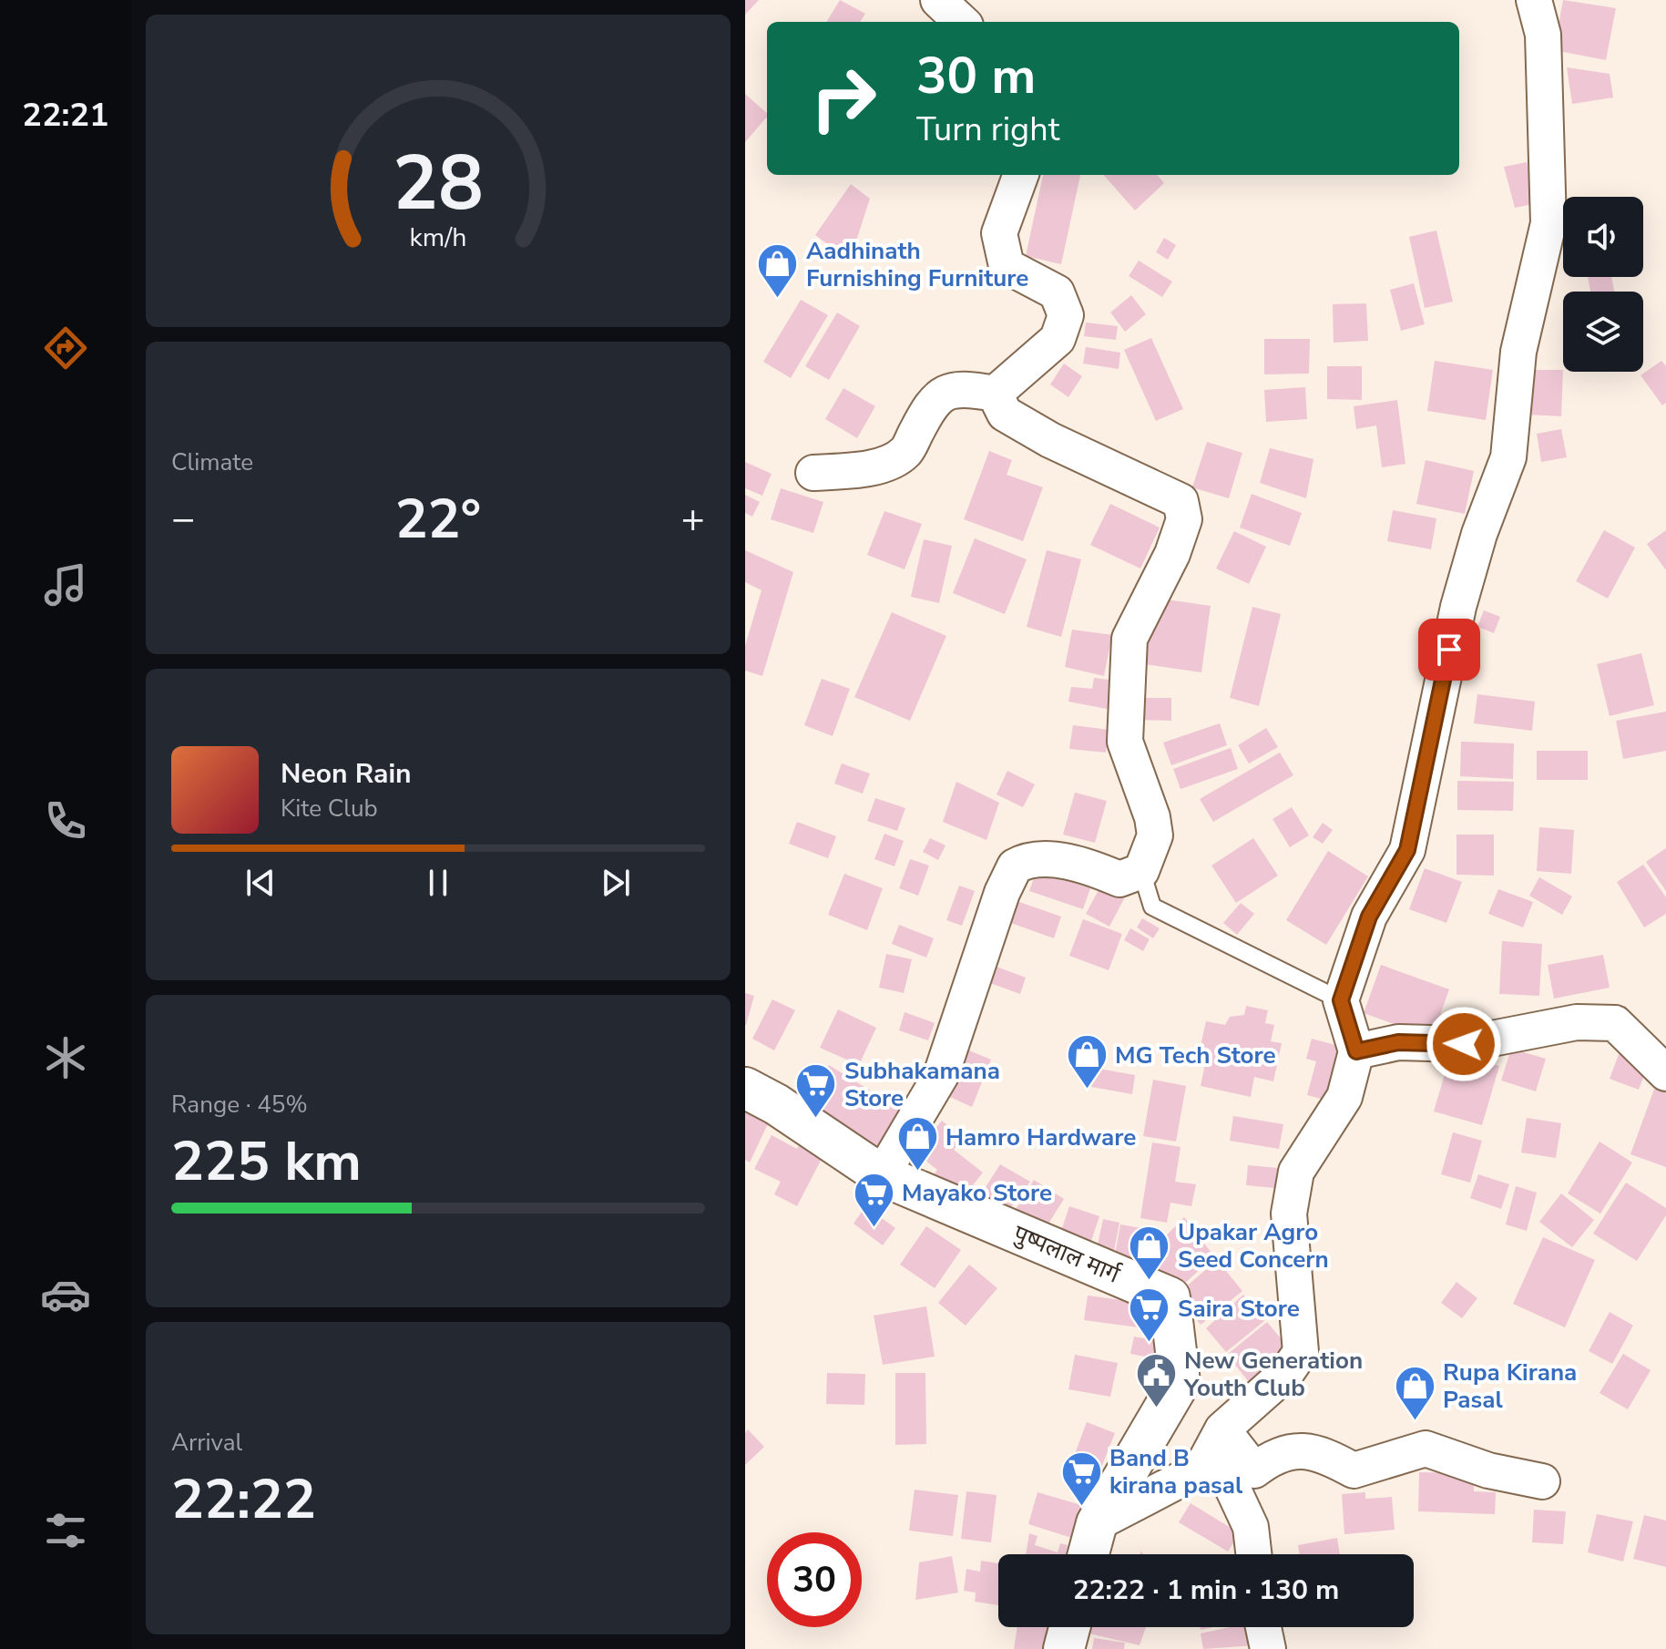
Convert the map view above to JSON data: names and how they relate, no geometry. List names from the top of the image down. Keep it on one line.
{"streets":{"street":["पुष्पलाल मार्ग"]},"places":{"shop":["Aadhinath Furnishing Furniture","MG Tech Store","Hamro Hardware","Upakar Agro Seed Concern","Rupa Kirana Pasal"],"supermarket":["Subhakamana Store","Mayako Store","Saira Store","Band B kirana pasal"],"public building":["New Generation Youth Club"]},"page":{"tabs":"22:21","turn":["30 m","Turn right"],"tile":["Climate",["Range · 45%","225 km"],["Arrival","22:22"]],"heat":["−","22°","+"],"song":["Neon Rain","Kite Club"],"limit":"30","trip":"22:22 · 1 min · 130 m","gauge":["28","km/h"]}}
